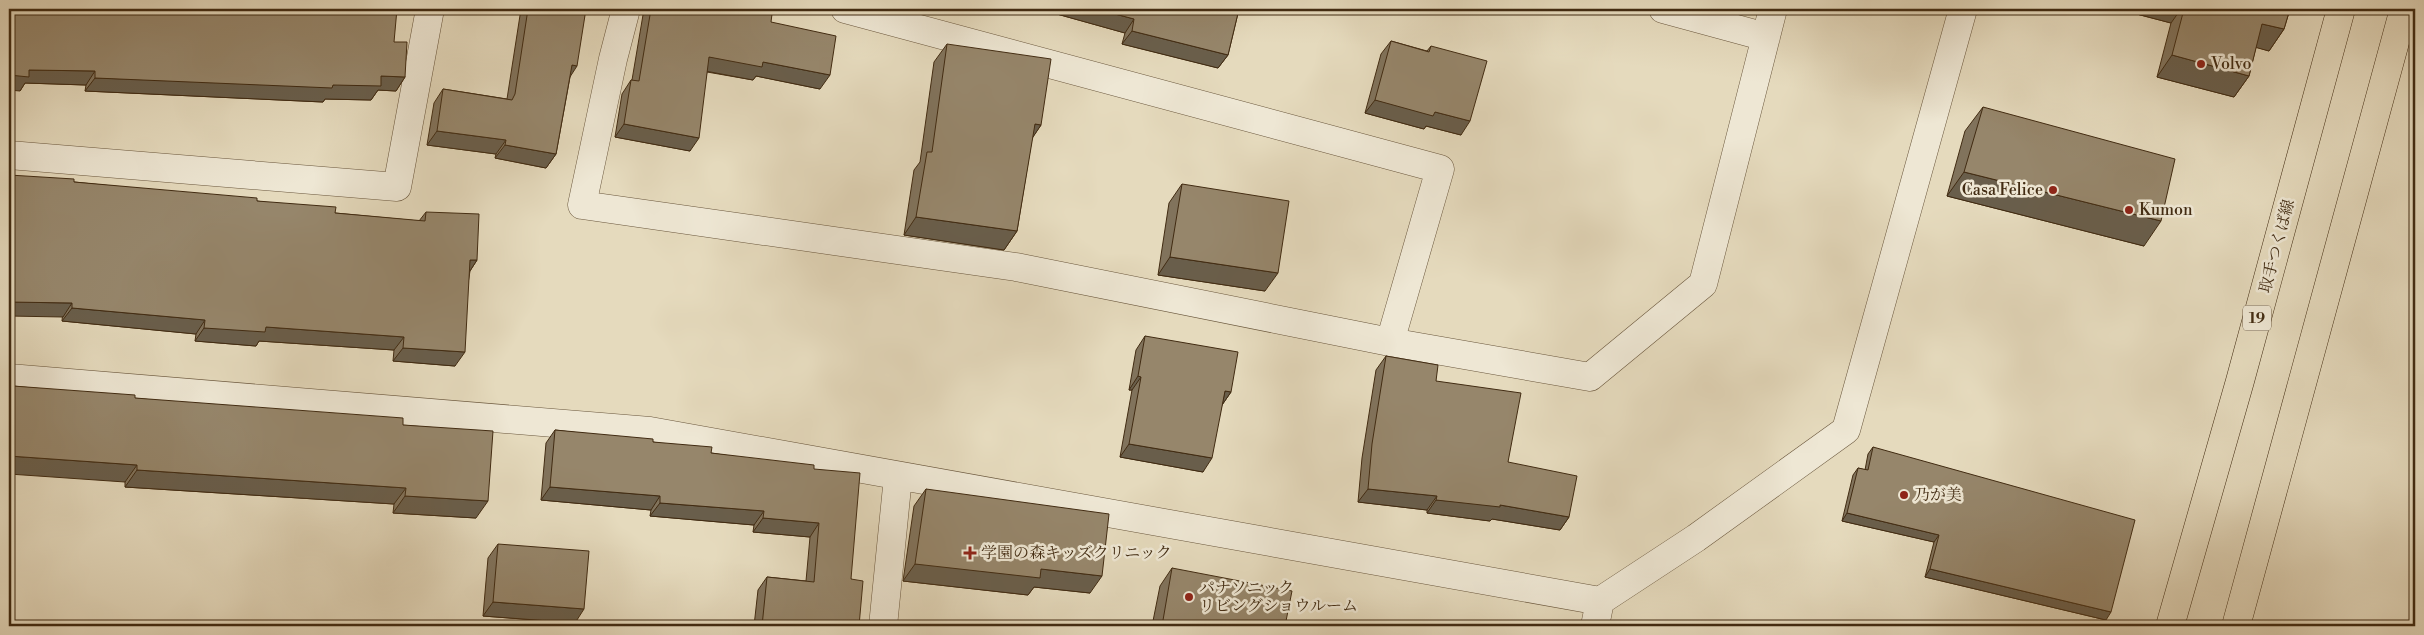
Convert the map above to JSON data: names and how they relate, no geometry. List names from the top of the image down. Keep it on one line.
{"streets":{"main road":["取手つくば線","19"]},"places":{"other":["Volvo","Casa Felice","Kumon","乃が美","パナソニック リビングショウルーム"],"health":["学園の森キッズクリニック"]}}
